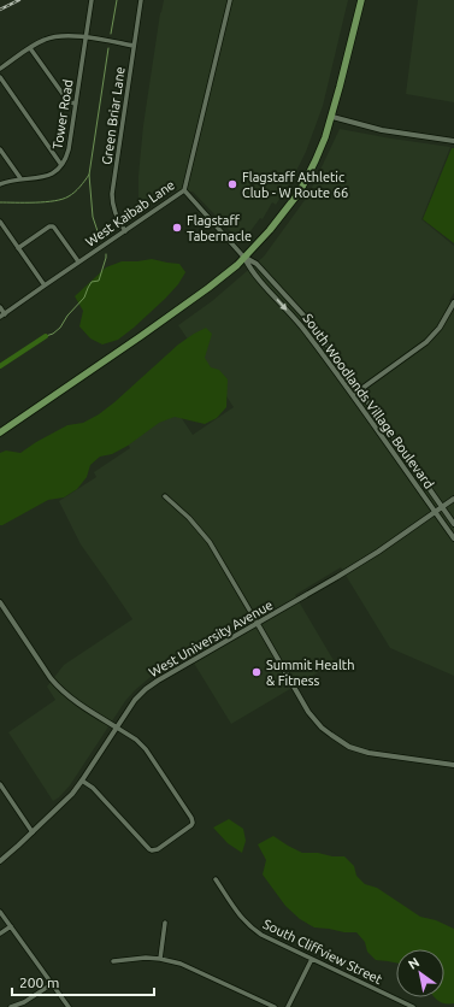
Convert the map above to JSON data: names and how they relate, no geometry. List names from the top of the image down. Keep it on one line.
{"streets":{"street":["Tower Road","Green Briar Lane","West Kaibab Lane","South Woodlands Village Boulevard","West University Avenue","South Cliffview Street"]},"crossings":[["Green Briar Lane","West Kaibab Lane"],["West Kaibab Lane","South Woodlands Village Boulevard"],["South Woodlands Village Boulevard","West University Avenue"]],"places":["Flagstaff Athletic Club - W Route 66","Flagstaff Tabernacle","Summit Health & Fitness"],"scale_bar":"200 m","north":"top left"}
